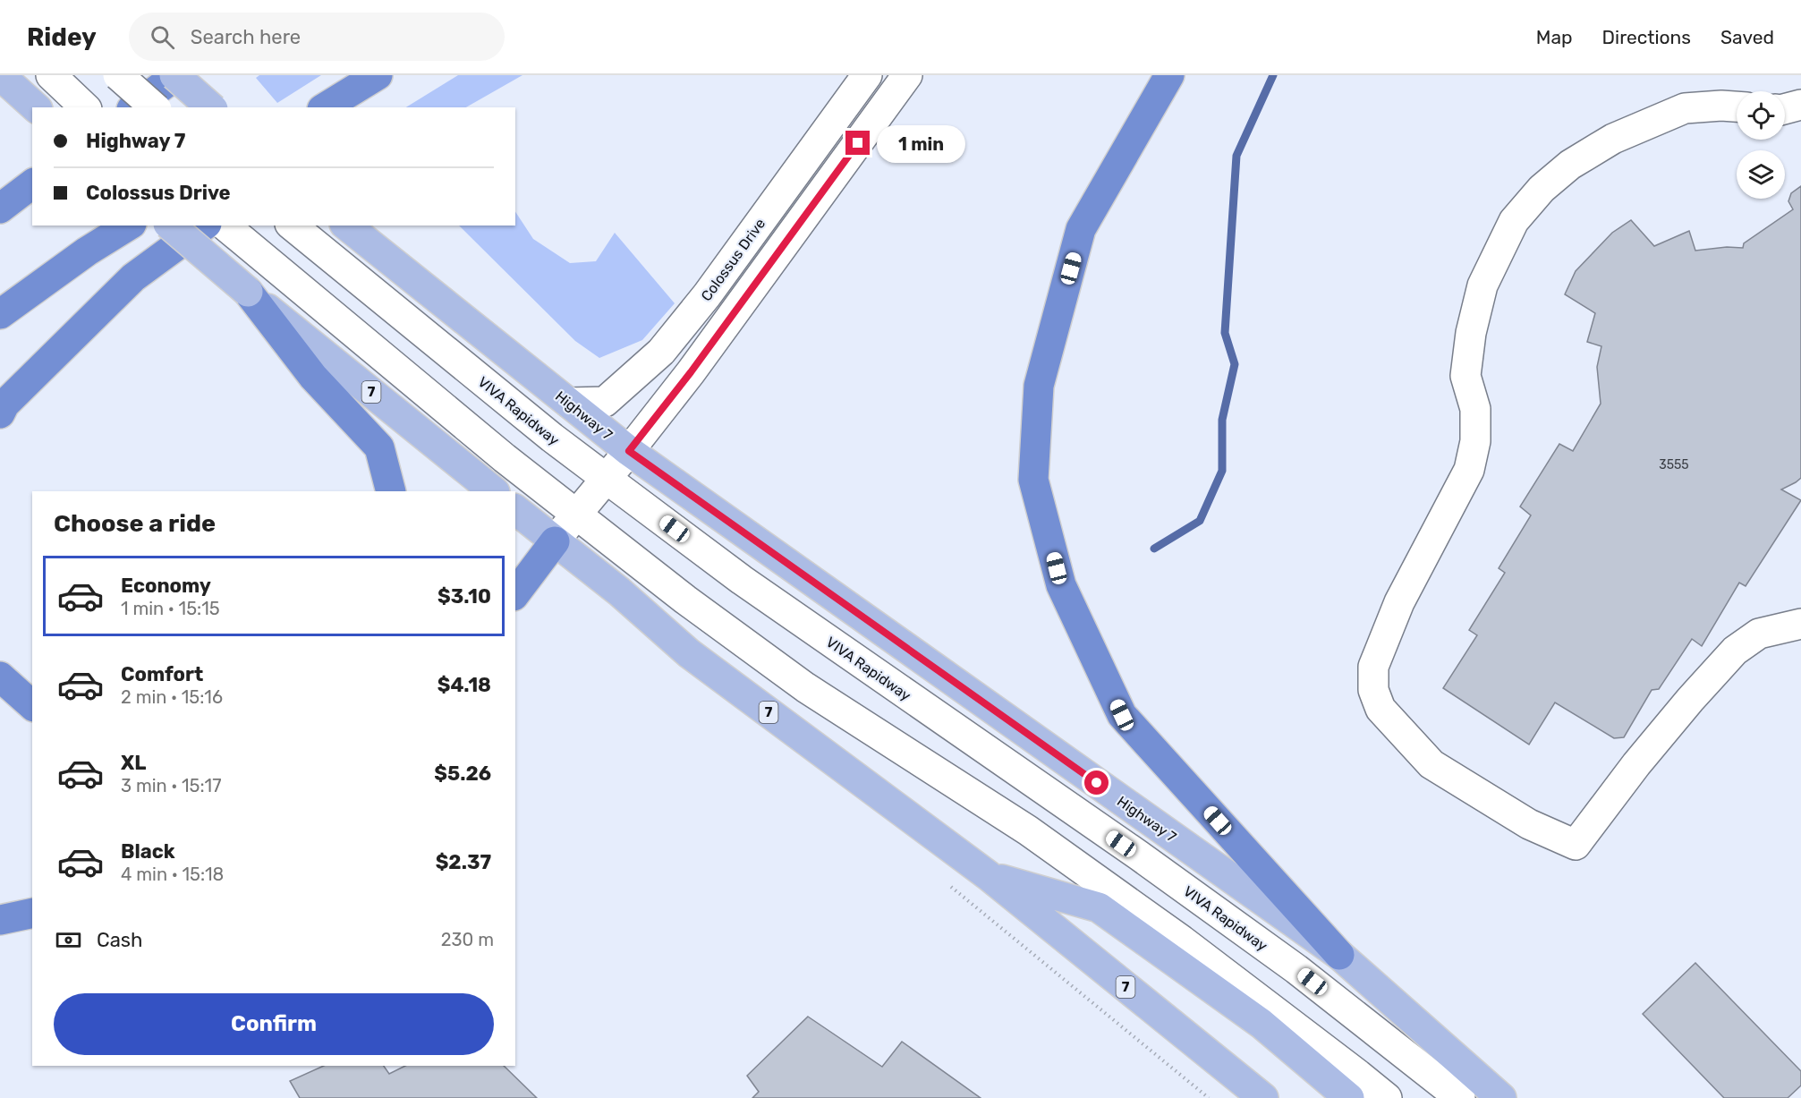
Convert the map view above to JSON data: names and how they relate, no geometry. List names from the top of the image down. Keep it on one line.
{"streets":{"main road":["7","Highway 7"],"street":["Colossus Drive","VIVA Rapidway"]},"crossings":[["Colossus Drive","Highway 7"]],"house_numbers":["3555"],"page":{"header":"Ridey","search":"Search here","nav":["Map","Directions","Saved"],"banner":["Highway 7","Colossus Drive"],"bubble":"1 min","heading":"Choose a ride","list":[{"name":"Economy","note":"1 min · 15:15","value":"$3.10"},{"name":"Comfort","note":"2 min · 15:16","value":"$4.18"},{"name":"XL","note":"3 min · 15:17","value":"$5.26"},{"name":"Black","note":"4 min · 15:18","value":"$2.37"}],"pay":["Cash","230 m"],"buttons":"Confirm"}}
